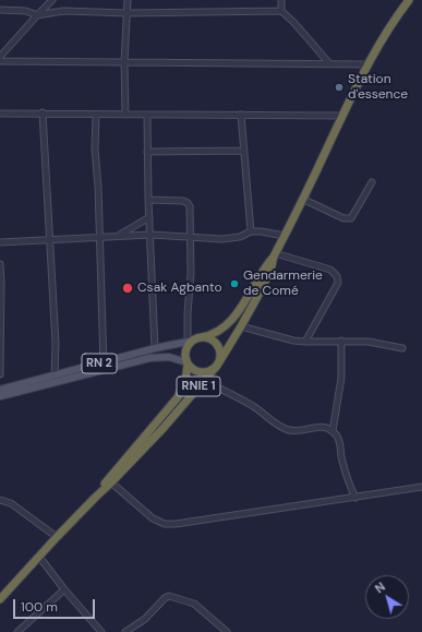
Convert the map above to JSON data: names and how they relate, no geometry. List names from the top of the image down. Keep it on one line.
{"streets":{"highway":["RNIE 1"],"main road":["RN 2"]},"crossings":[["RN 2","RNIE 1"]],"places":["Station d'essence","Gendarmerie de Comé","Csak Agbanto"],"scale_bar":"100 m","north":"top left"}
